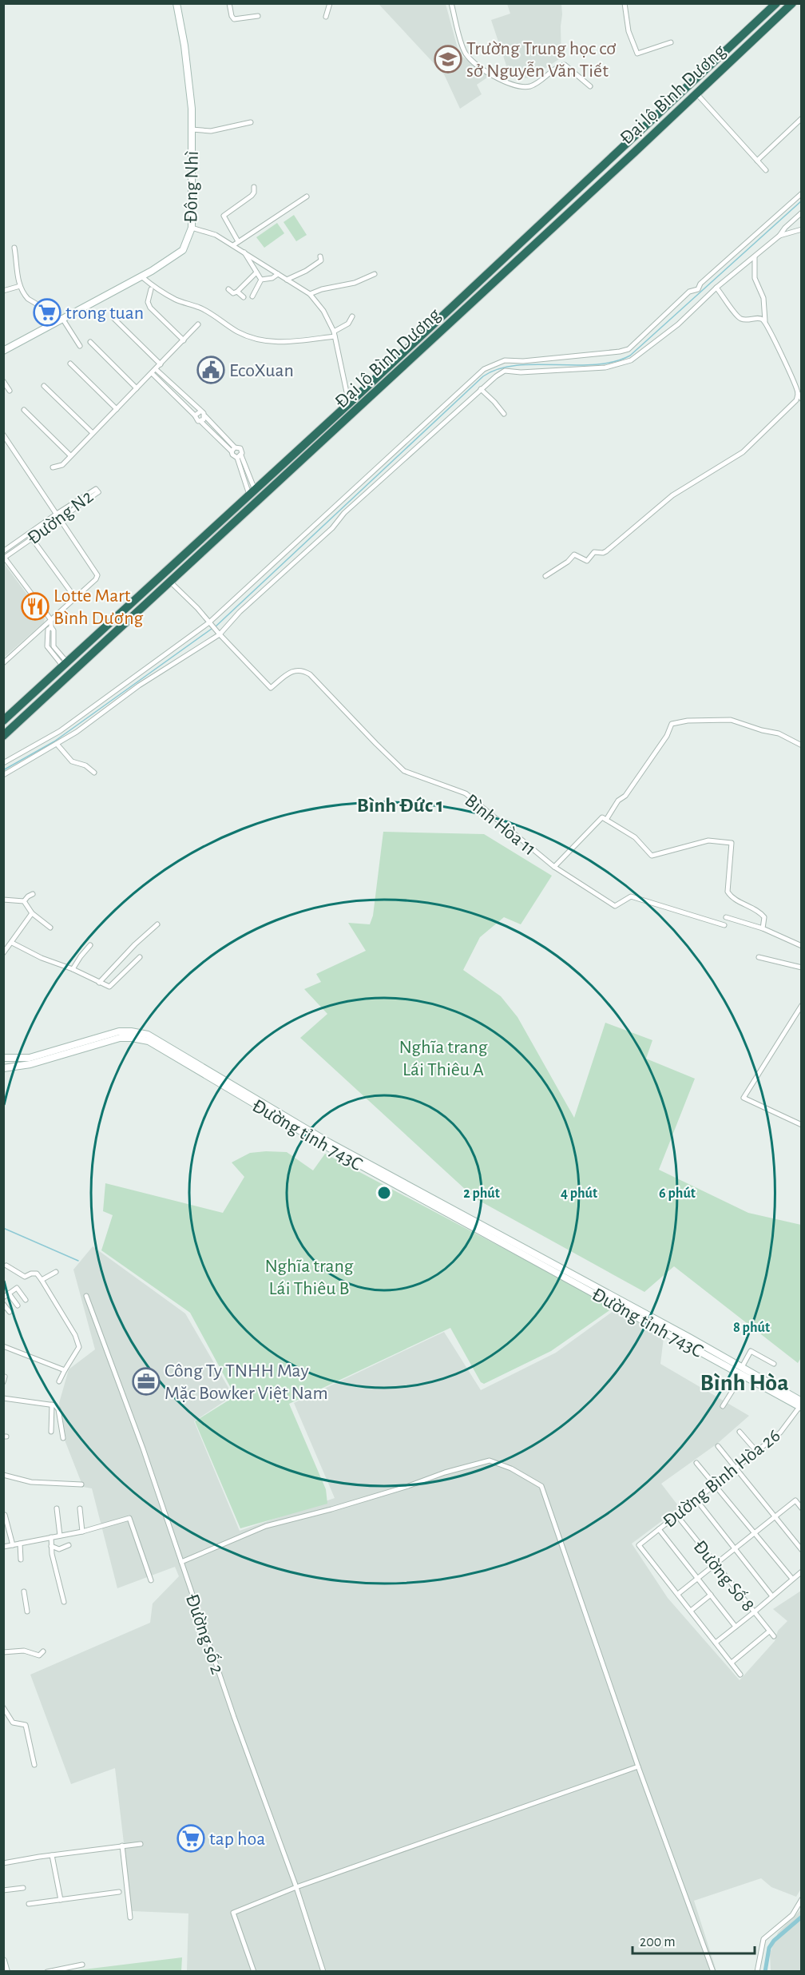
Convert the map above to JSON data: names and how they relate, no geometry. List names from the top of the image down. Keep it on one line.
{"streets":{"highway":["Đại lộ Bình Dương"],"main road":["Đông Nhì","Đường tỉnh 743C"],"street":["Đường N2","Bình Hòa 11","Đường Bình Hòa 26","Đường Số 8","Đường số 2"]},"crossings":[["Đường tỉnh 743C","Đường Bình Hòa 26"],["Đường Bình Hòa 26","Đường Số 8"]],"districts":["Bình Đức 1","Bình Hòa"],"parks":["Nghĩa trang Lái Thiêu A","Nghĩa trang Lái Thiêu B"],"places":{"school or university":["Trường Trung học cơ sở Nguyễn Văn Tiết"],"supermarket":["trong tuan","tap hoa"],"public building":["EcoXuan"],"restaurant":["Lotte Mart Bình Dương"],"office":["Công Ty TNHH May Mặc Bowker Việt Nam"]},"scale_bar":"200 m","rings":["2 phút","4 phút","6 phút","8 phút"]}
